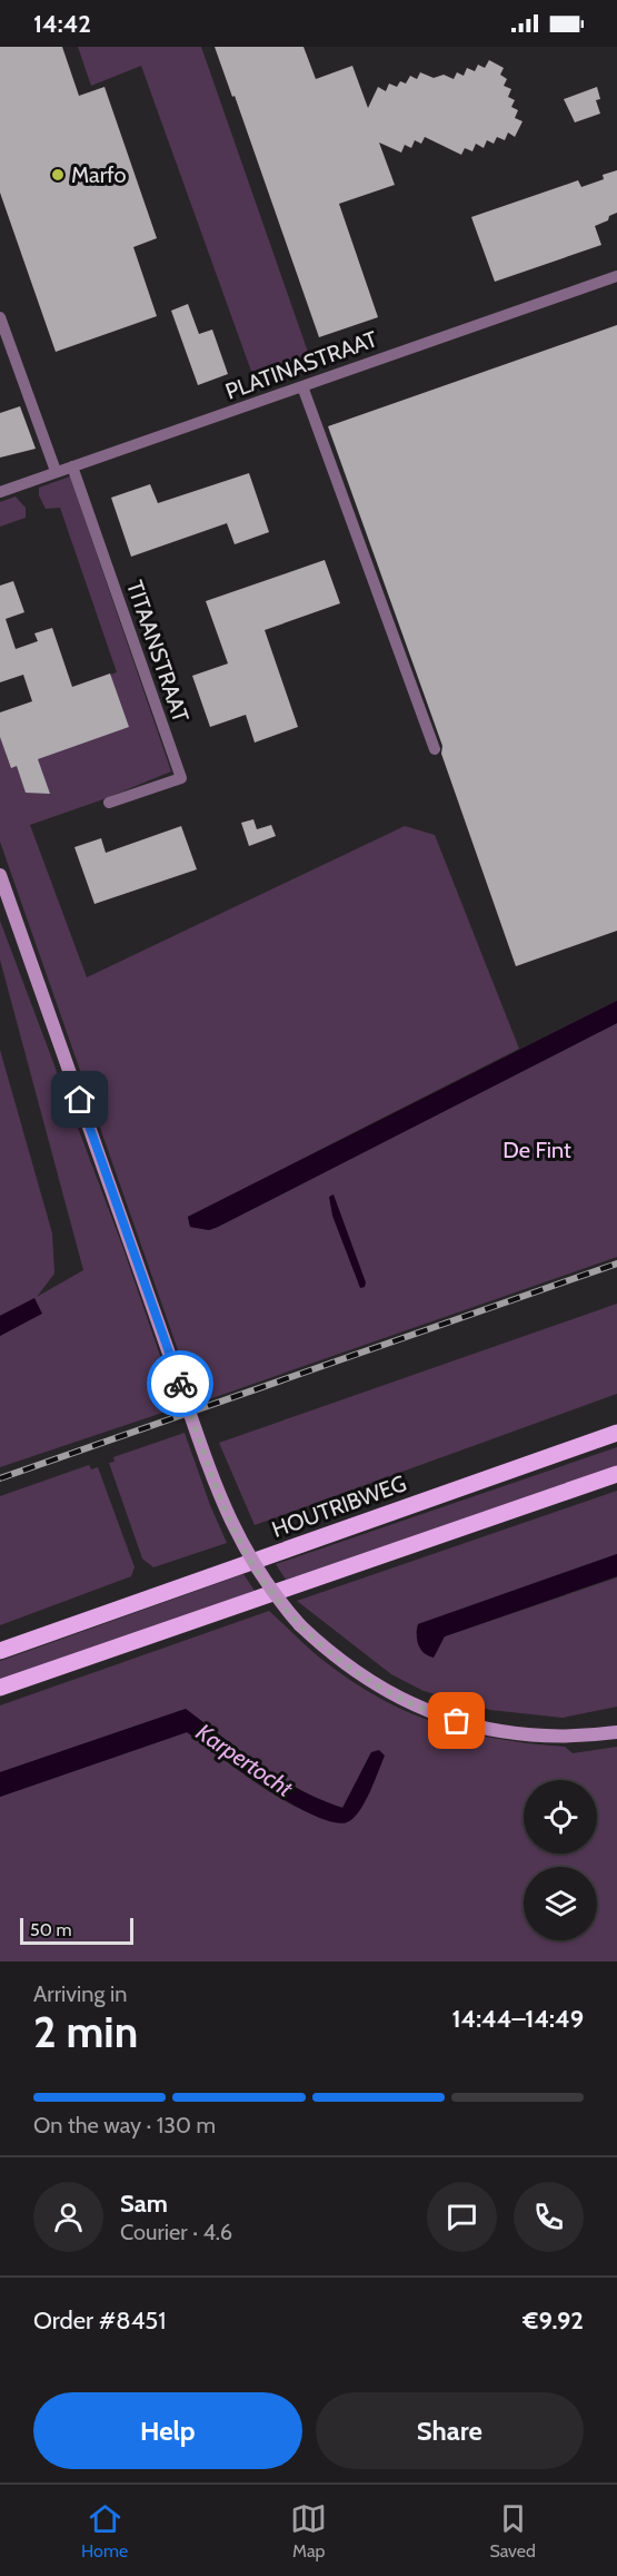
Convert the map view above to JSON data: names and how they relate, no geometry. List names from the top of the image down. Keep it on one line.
{"streets":{"main road":["HOUTRIBWEG"],"street":["PLATINASTRAAT","TITAANSTRAAT"]},"crossings":[["PLATINASTRAAT","TITAANSTRAAT"]],"water":["Karpertocht"],"parks":["De Fint"],"places":["Marfo"],"scale_bar":"50 m","page":{"status":"14:42","scale":"50 m","heading":["2 min","Arriving in","14:44–14:49"],"panel":["Sam","Courier · 4.6","Order #8451","€9.92"],"bar":"On the way · 130 m","buttons":["Help","Share"],"tabs":["Home","Map","Saved"]}}
